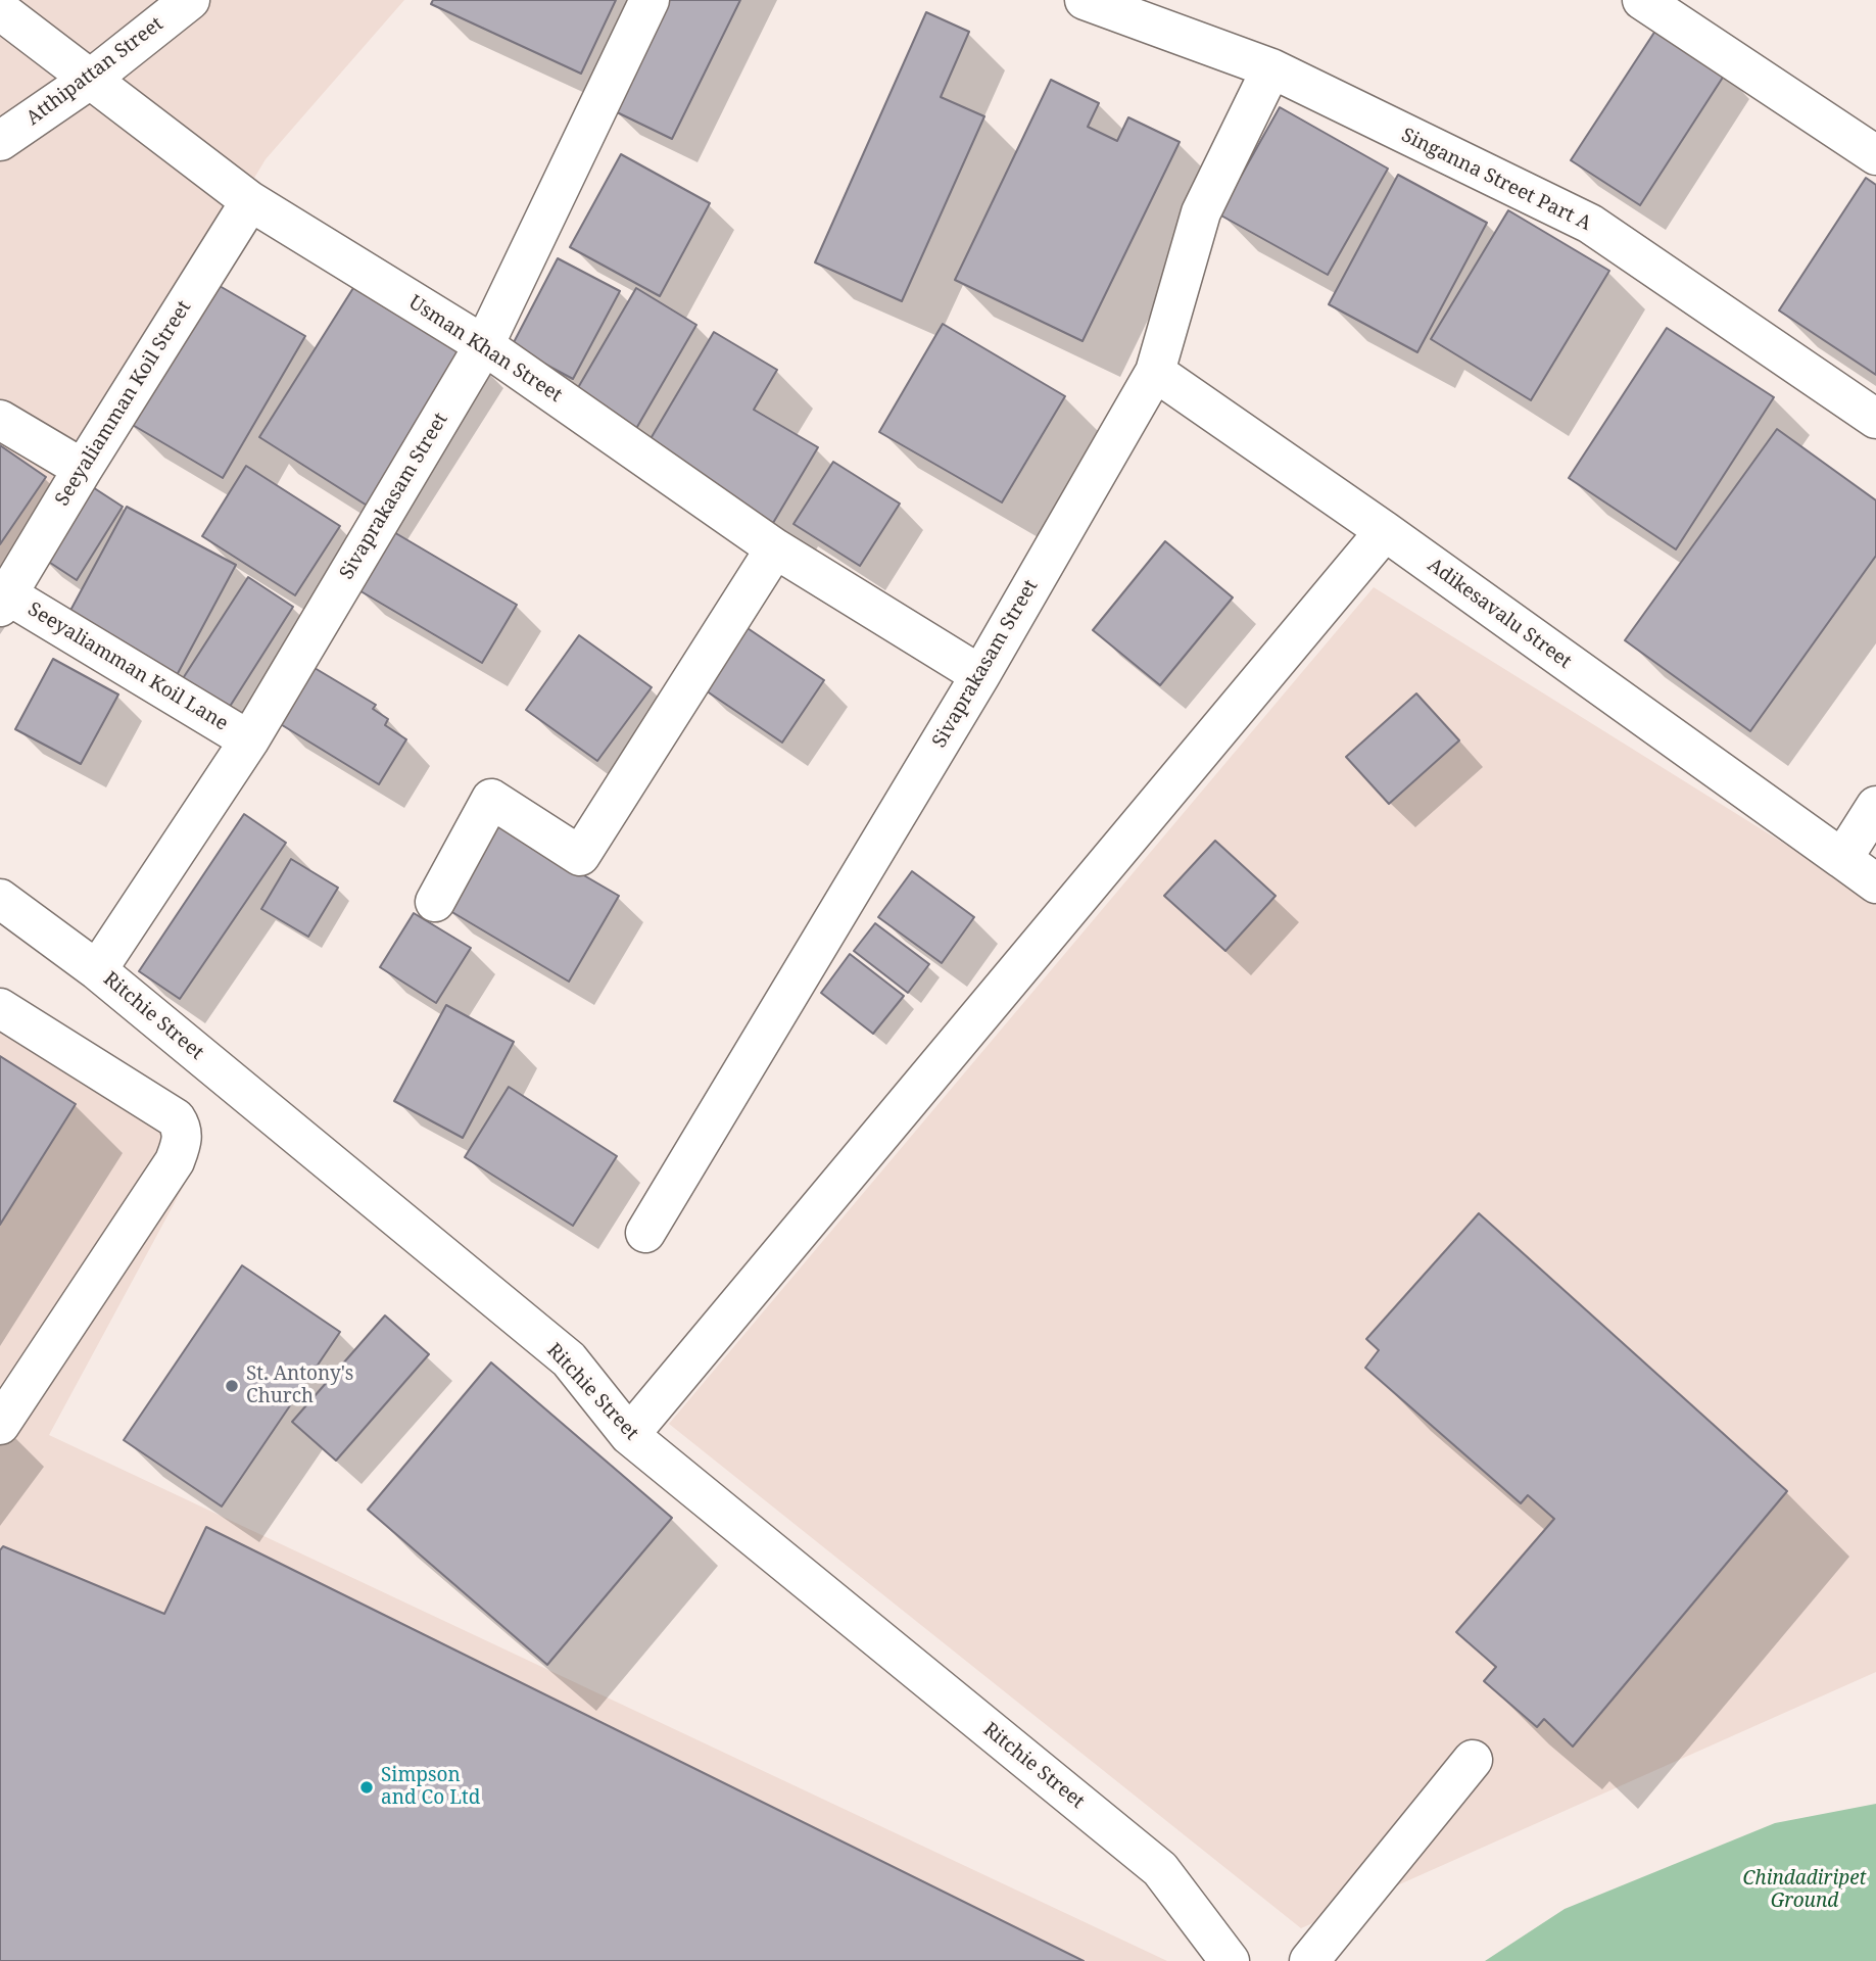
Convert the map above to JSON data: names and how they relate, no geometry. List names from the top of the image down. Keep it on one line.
{"streets":{"street":["Atthipattan Street","Singanna Street Part A","Usman Khan Street","Seeyaliamman Koil Street","Sivaprakasam Street","Adikesavalu Street","Seeyaliamman Koil Lane","Ritchie Street"]},"crossings":[["Atthipattan Street","Usman Khan Street"],["Singanna Street Part A","Sivaprakasam Street"],["Usman Khan Street","Seeyaliamman Koil Street"],["Usman Khan Street","Sivaprakasam Street"],["Seeyaliamman Koil Street","Seeyaliamman Koil Lane"],["Sivaprakasam Street","Adikesavalu Street"],["Sivaprakasam Street","Seeyaliamman Koil Lane"],["Sivaprakasam Street","Ritchie Street"]],"parks":["Chindadiripet Ground"],"places":["St. Antony's Church","Simpson and Co Ltd"]}
